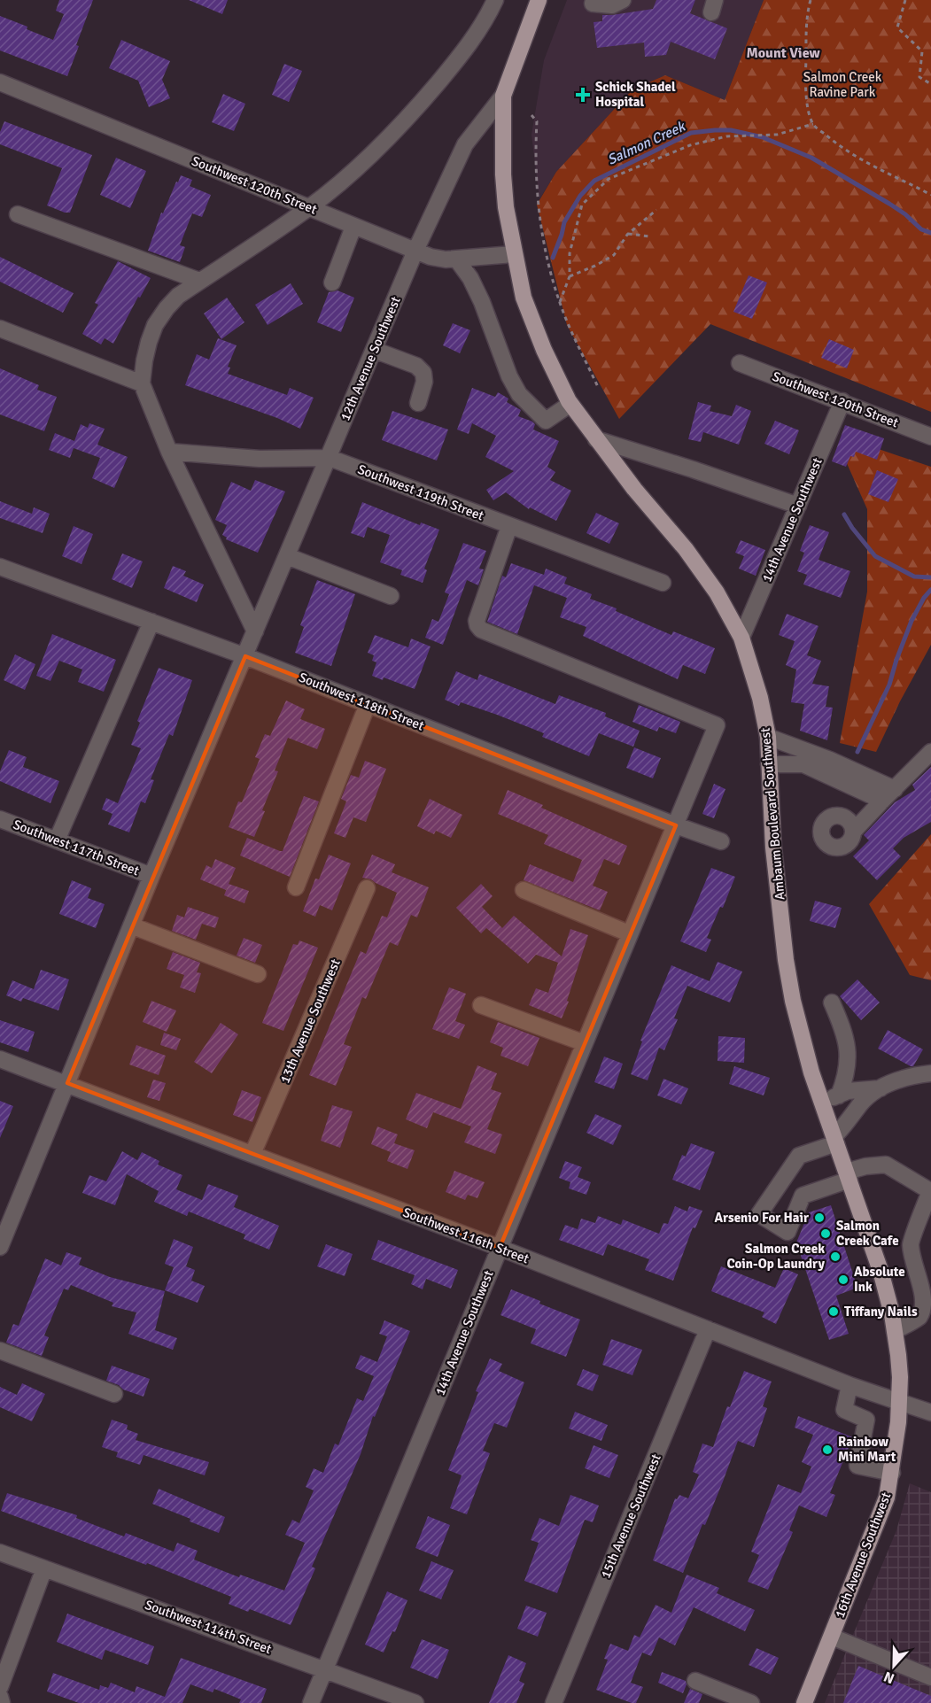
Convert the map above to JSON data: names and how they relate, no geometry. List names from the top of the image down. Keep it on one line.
{"streets":{"main road":["Ambaum Boulevard Southwest","16th Avenue Southwest"],"street":["Southwest 120th Street","12th Avenue Southwest","Southwest 119th Street","14th Avenue Southwest","Southwest 118th Street","Southwest 117th Street","13th Avenue Southwest","Southwest 116th Street","15th Avenue Southwest","Southwest 114th Street"]},"crossings":[["Southwest 120th Street","12th Avenue Southwest"],["Southwest 120th Street","14th Avenue Southwest"],["Southwest 120th Street","Ambaum Boulevard Southwest"],["12th Avenue Southwest","Southwest 119th Street"],["12th Avenue Southwest","Southwest 118th Street"],["12th Avenue Southwest","Ambaum Boulevard Southwest"],["12th Avenue Southwest","Southwest 117th Street"],["12th Avenue Southwest","Southwest 116th Street"],["Southwest 119th Street","14th Avenue Southwest"],["14th Avenue Southwest","Southwest 118th Street"],["14th Avenue Southwest","Ambaum Boulevard Southwest"],["14th Avenue Southwest","Southwest 116th Street"],["14th Avenue Southwest","Southwest 114th Street"],["Ambaum Boulevard Southwest","Southwest 116th Street"],["Ambaum Boulevard Southwest","16th Avenue Southwest"],["13th Avenue Southwest","Southwest 116th Street"],["Southwest 116th Street","15th Avenue Southwest"],["Southwest 116th Street","16th Avenue Southwest"]],"districts":["Mount View"],"water":["Salmon Creek"],"parks":["Salmon Creek Ravine Park"],"places":{"health":["Schick Shadel Hospital"],"other":["Arsenio For Hair","Salmon Creek Cafe","Salmon Creek Coin-Op Laundry","Absolute Ink","Tiffany Nails","Rainbow Mini Mart"]},"north":"bottom"}
